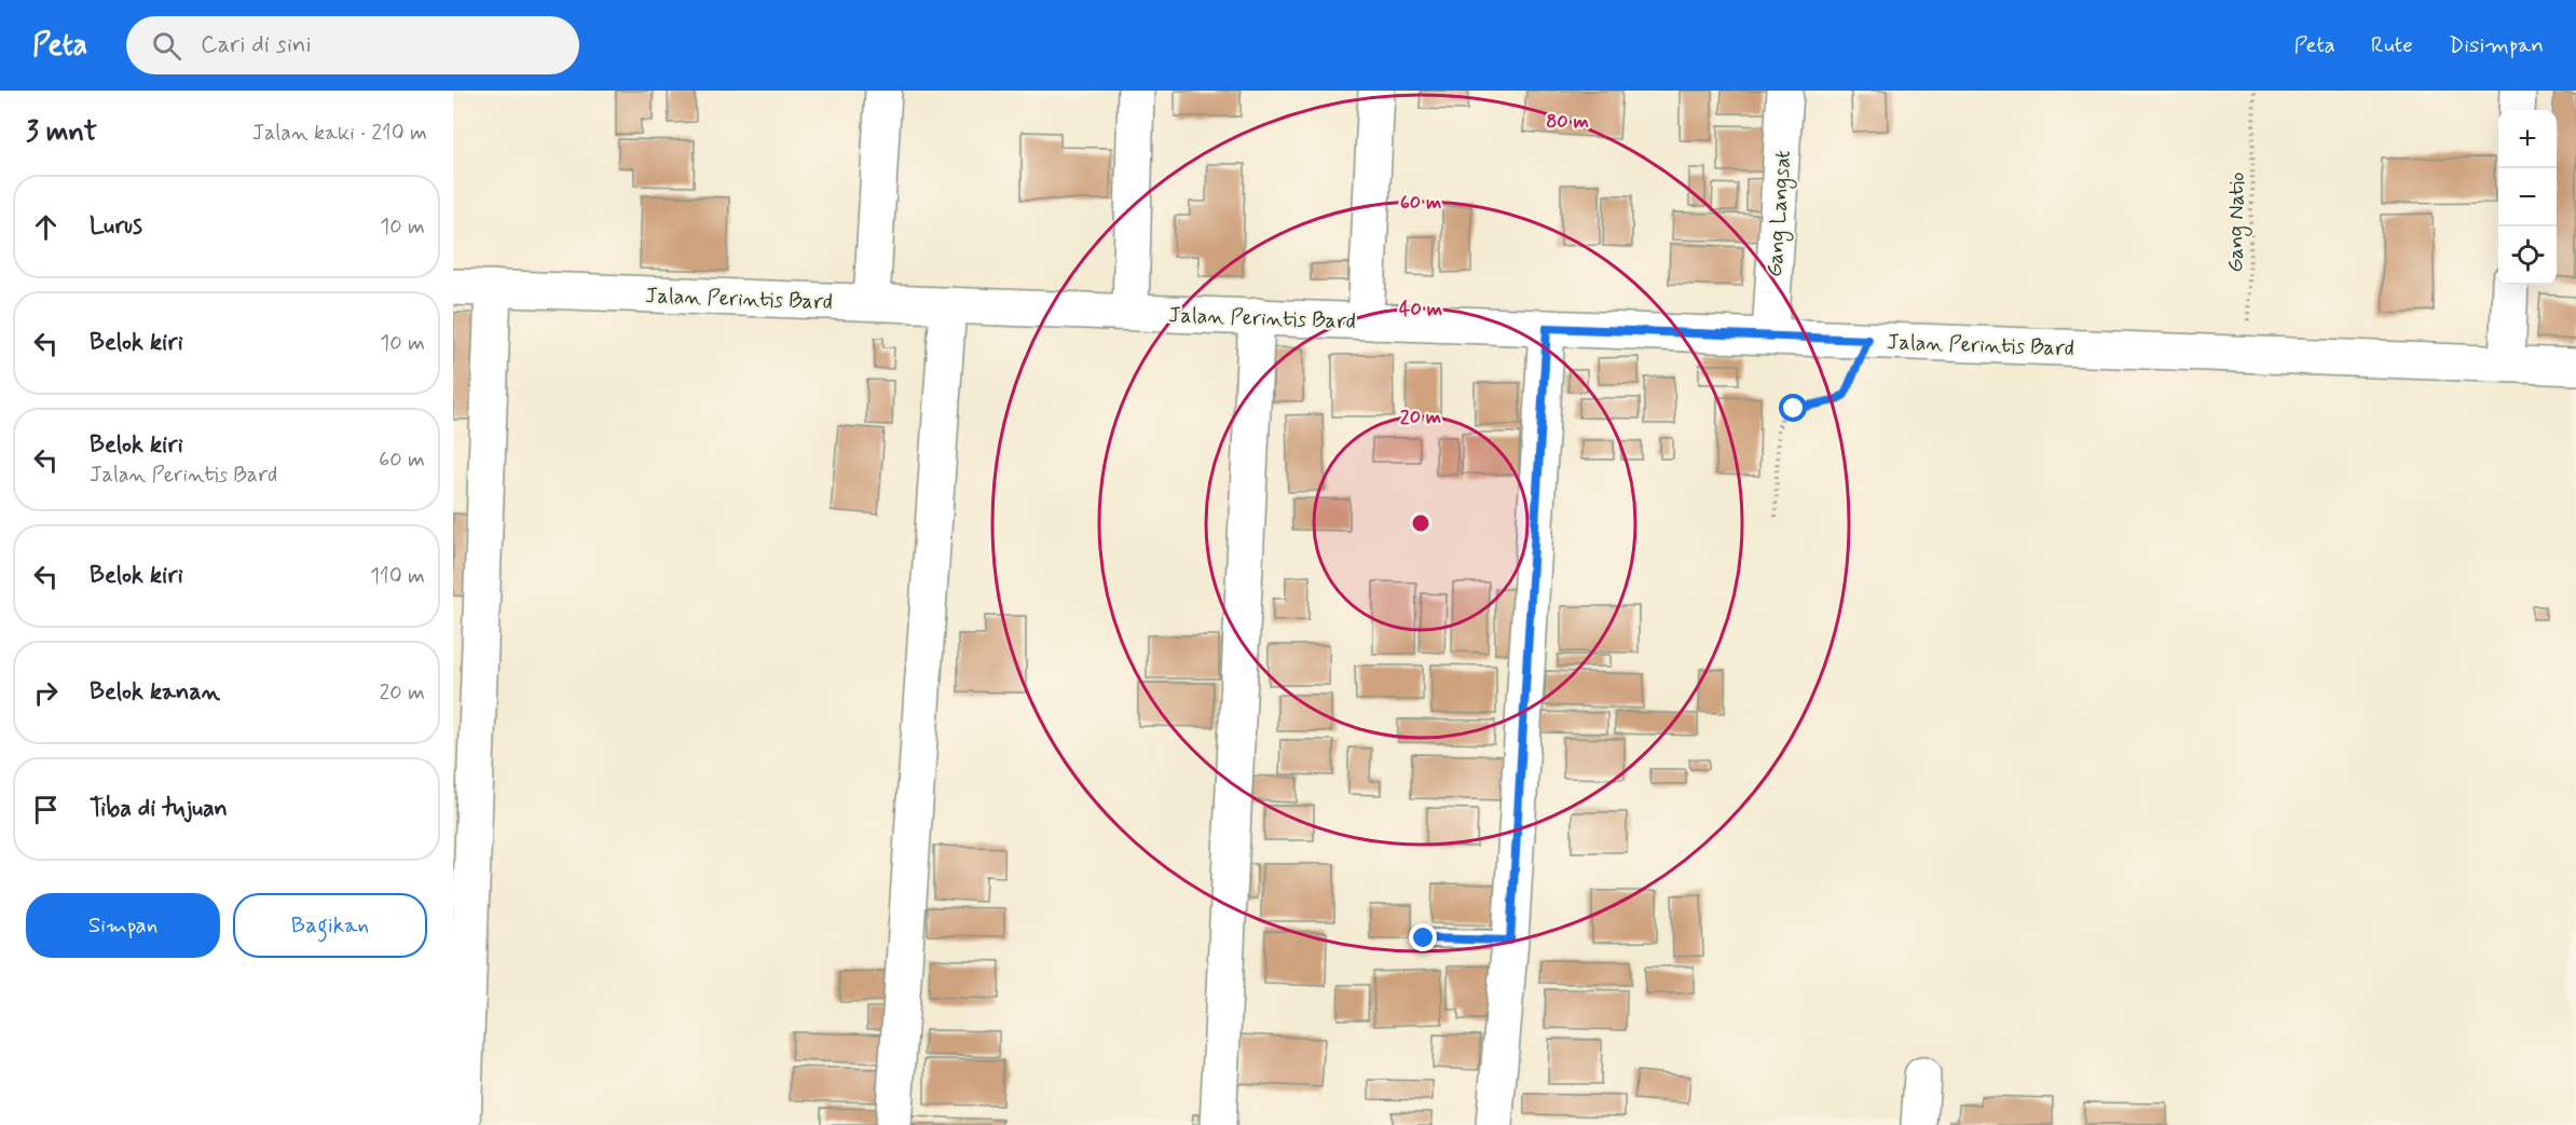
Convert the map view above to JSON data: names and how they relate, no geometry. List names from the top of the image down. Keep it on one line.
{"streets":{"street":["Gang Langsat","Jalan Perintis Bard"],"path":["Gang Natio"]},"crossings":[["Gang Langsat","Jalan Perintis Bard"],["Gang Natio","Jalan Perintis Bard"]],"page":{"header":"Peta","search":"Cari di sini","nav":["Peta","Rute","Disimpan"],"heading":["3 mnt","Jalan kaki · 210 m"],"map_buttons":["+","−"],"list":[["Lurus","10 m"],["Belok kiri","10 m"],["Belok kiri","Jalan Perintis Bard","60 m"],["Belok kiri","110 m"],["Belok kanan","20 m"],"Tiba di tujuan"],"buttons":["Simpan","Bagikan"]},"rings":["80 m","60 m","40 m","20 m"]}
